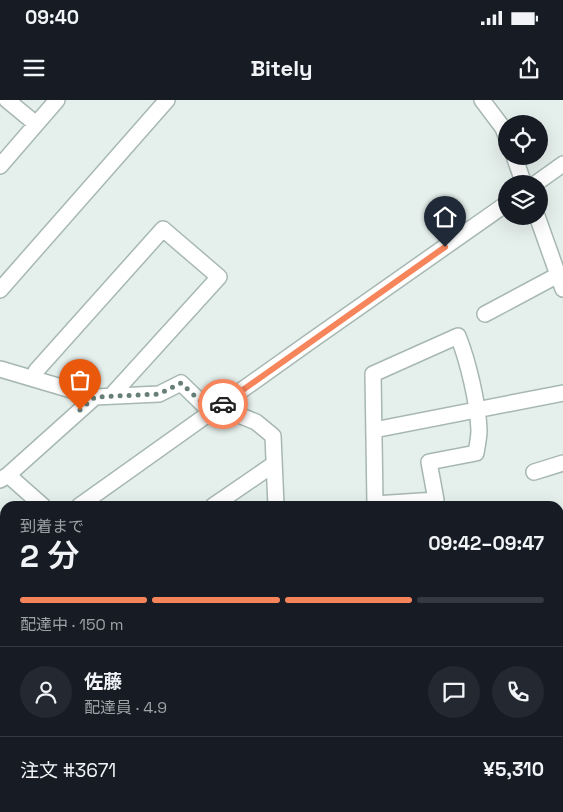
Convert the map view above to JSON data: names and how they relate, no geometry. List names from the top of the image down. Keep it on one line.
{"page":{"status":"09:40","header":"Bitely","heading":["2 分","到着まで","09:42–09:47"],"panel":["佐藤","配達員 · 4.9","注文 #3671","¥5,310"],"bar":"配達中 · 150 m"}}
